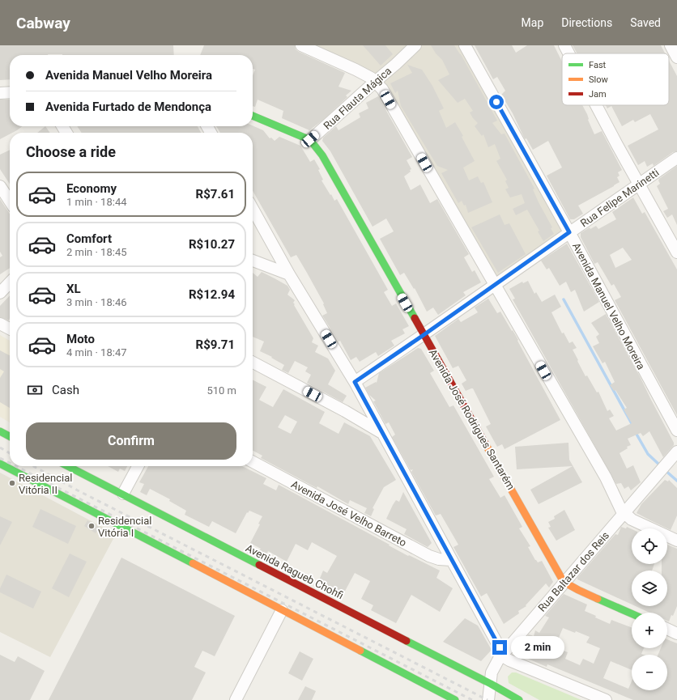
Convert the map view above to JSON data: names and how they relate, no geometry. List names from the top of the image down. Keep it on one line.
{"streets":{"main road":["Avenida José Rodrigues Santarém","Avenida Ragueb Chohfi"],"street":["Rua Flauta Mágica","Rua Felipe Marinetti","Avenida Manuel Velho Moreira","Avenida José Velho Barreto","Rua Baltazar dos Reis"]},"crossings":[["Rua Flauta Mágica","Avenida José Rodrigues Santarém"],["Rua Felipe Marinetti","Avenida Manuel Velho Moreira"],["Rua Felipe Marinetti","Avenida José Rodrigues Santarém"],["Avenida José Rodrigues Santarém","Rua Baltazar dos Reis"],["Avenida Ragueb Chohfi","Rua Baltazar dos Reis"]],"places":["Residencial Vitória II","Residencial Vitória I"],"legend":["Fast","Slow","Jam"],"page":{"header":"Cabway","nav":["Map","Directions","Saved"],"banner":["Avenida Manuel Velho Moreira","Avenida Furtado de Mendonça"],"heading":"Choose a ride","list":[{"name":"Economy","note":"1 min · 18:44","value":"R$7.61"},{"name":"Comfort","note":"2 min · 18:45","value":"R$10.27"},{"name":"XL","note":"3 min · 18:46","value":"R$12.94"},{"name":"Moto","note":"4 min · 18:47","value":"R$9.71"}],"pay":["Cash","510 m"],"buttons":"Confirm","map_buttons":["+","−"],"bubble":"2 min"}}
